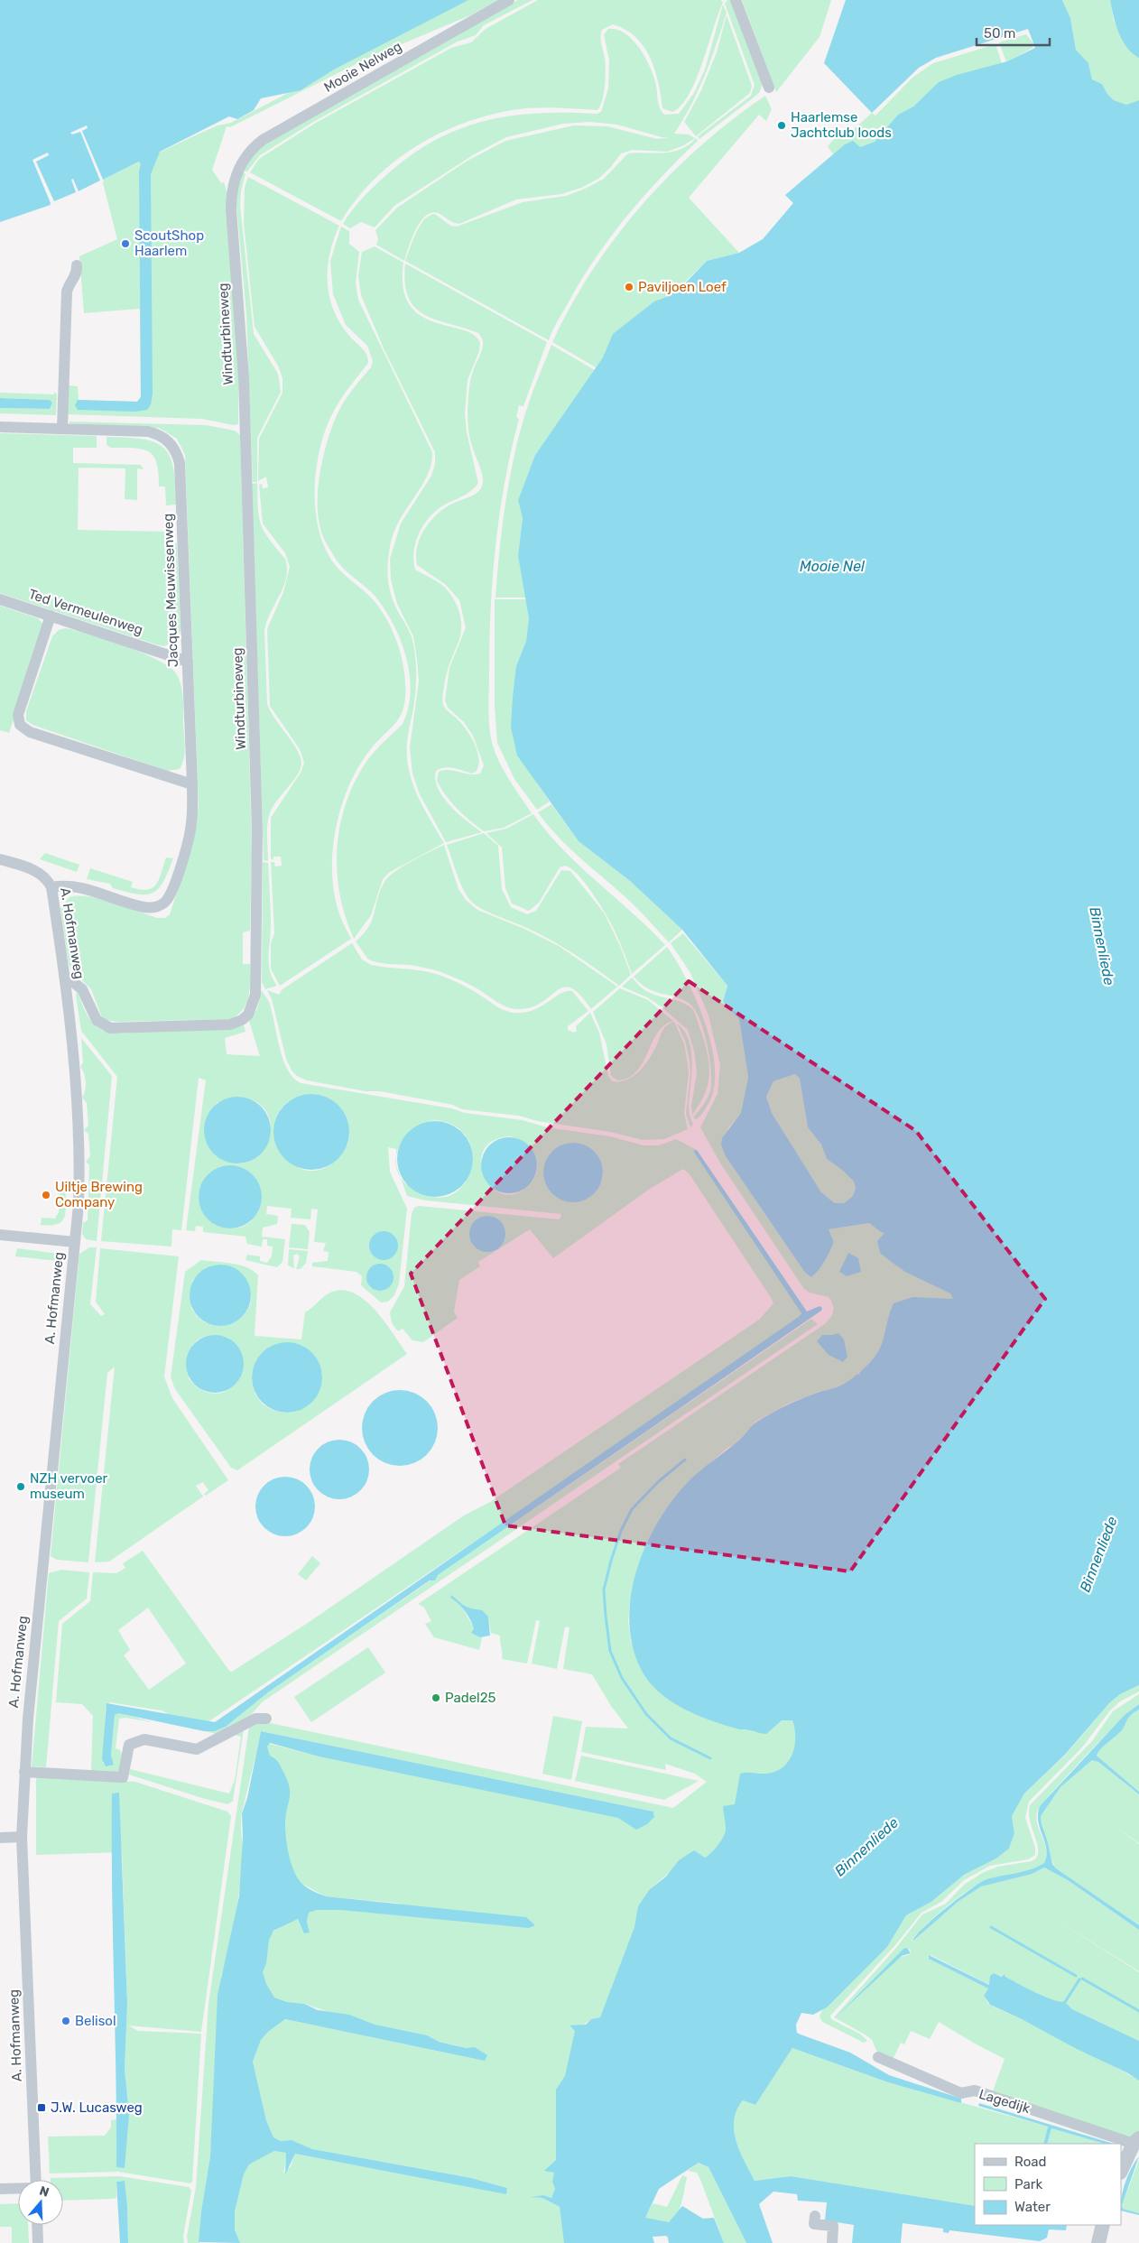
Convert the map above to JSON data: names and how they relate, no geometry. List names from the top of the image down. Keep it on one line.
{"streets":{"street":["Mooie Nelweg","Windturbineweg","Jacques Meuwissenweg","Ted Vermeulenweg","A. Hofmanweg","Lagedijk"]},"crossings":[["Mooie Nelweg","Windturbineweg"],["Windturbineweg","A. Hofmanweg"],["Jacques Meuwissenweg","Ted Vermeulenweg"],["Jacques Meuwissenweg","A. Hofmanweg"]],"water":["Mooie Nel","Binnenliede"],"places":{"other":["Haarlemse Jachtclub loods","ScoutShop Haarlem","Paviljoen Loef","Uiltje Brewing Company","NZH vervoer museum","Padel25","Belisol"],"transit":["J.W. Lucasweg"]},"legend":["Road","Park","Water"],"scale_bar":"50 m","north":"top"}
